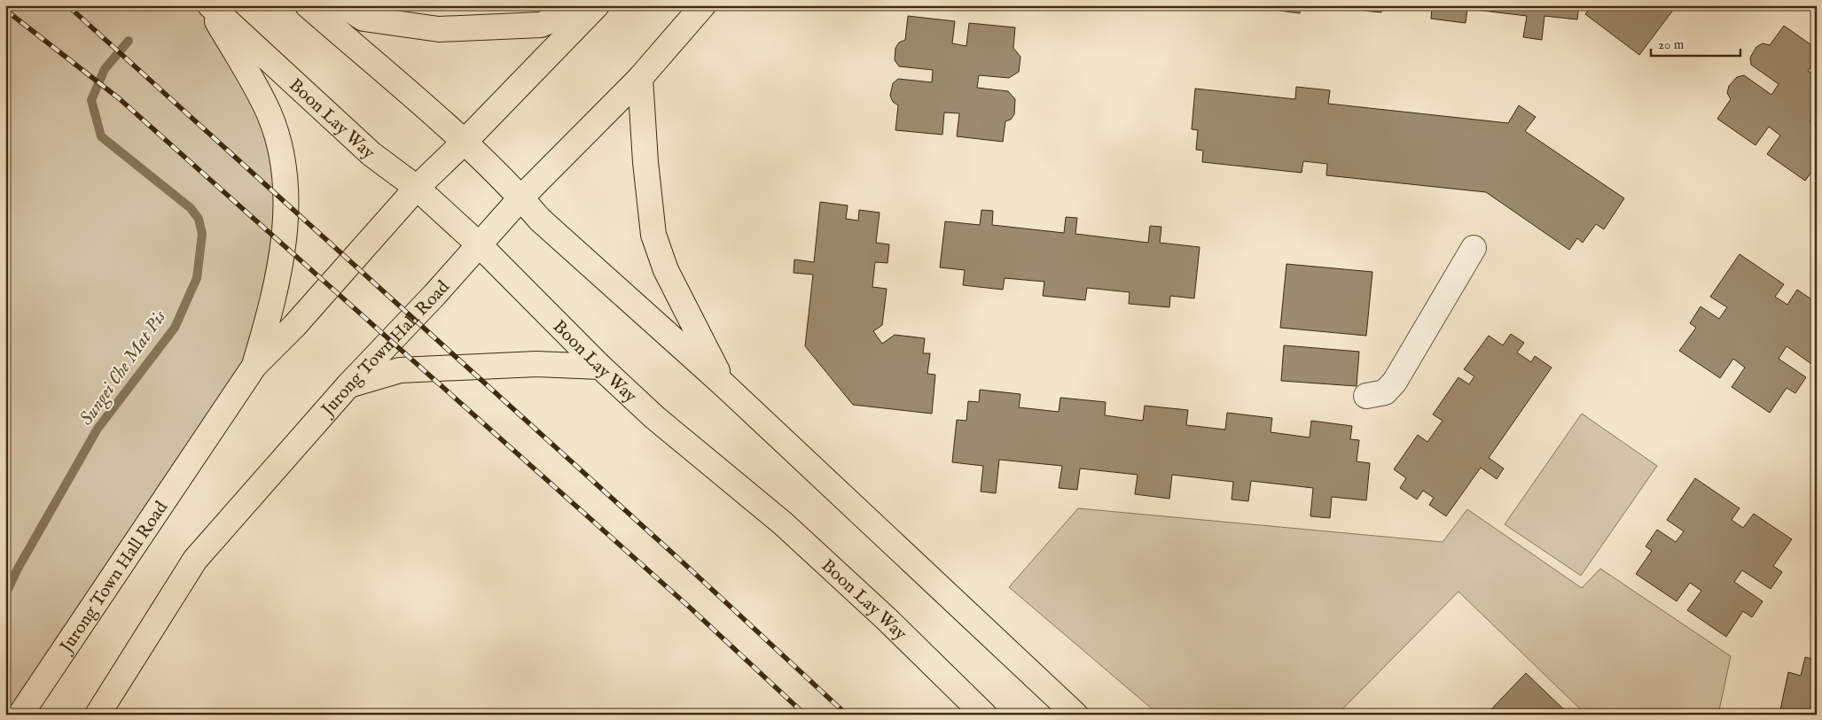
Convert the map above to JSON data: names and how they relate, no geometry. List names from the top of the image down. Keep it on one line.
{"streets":{"main road":["Boon Lay Way","Jurong Town Hall Road"]},"crossings":[["Boon Lay Way","Jurong Town Hall Road"]],"water":["Sungei Che Mat Pis"],"scale_bar":"20 m"}
